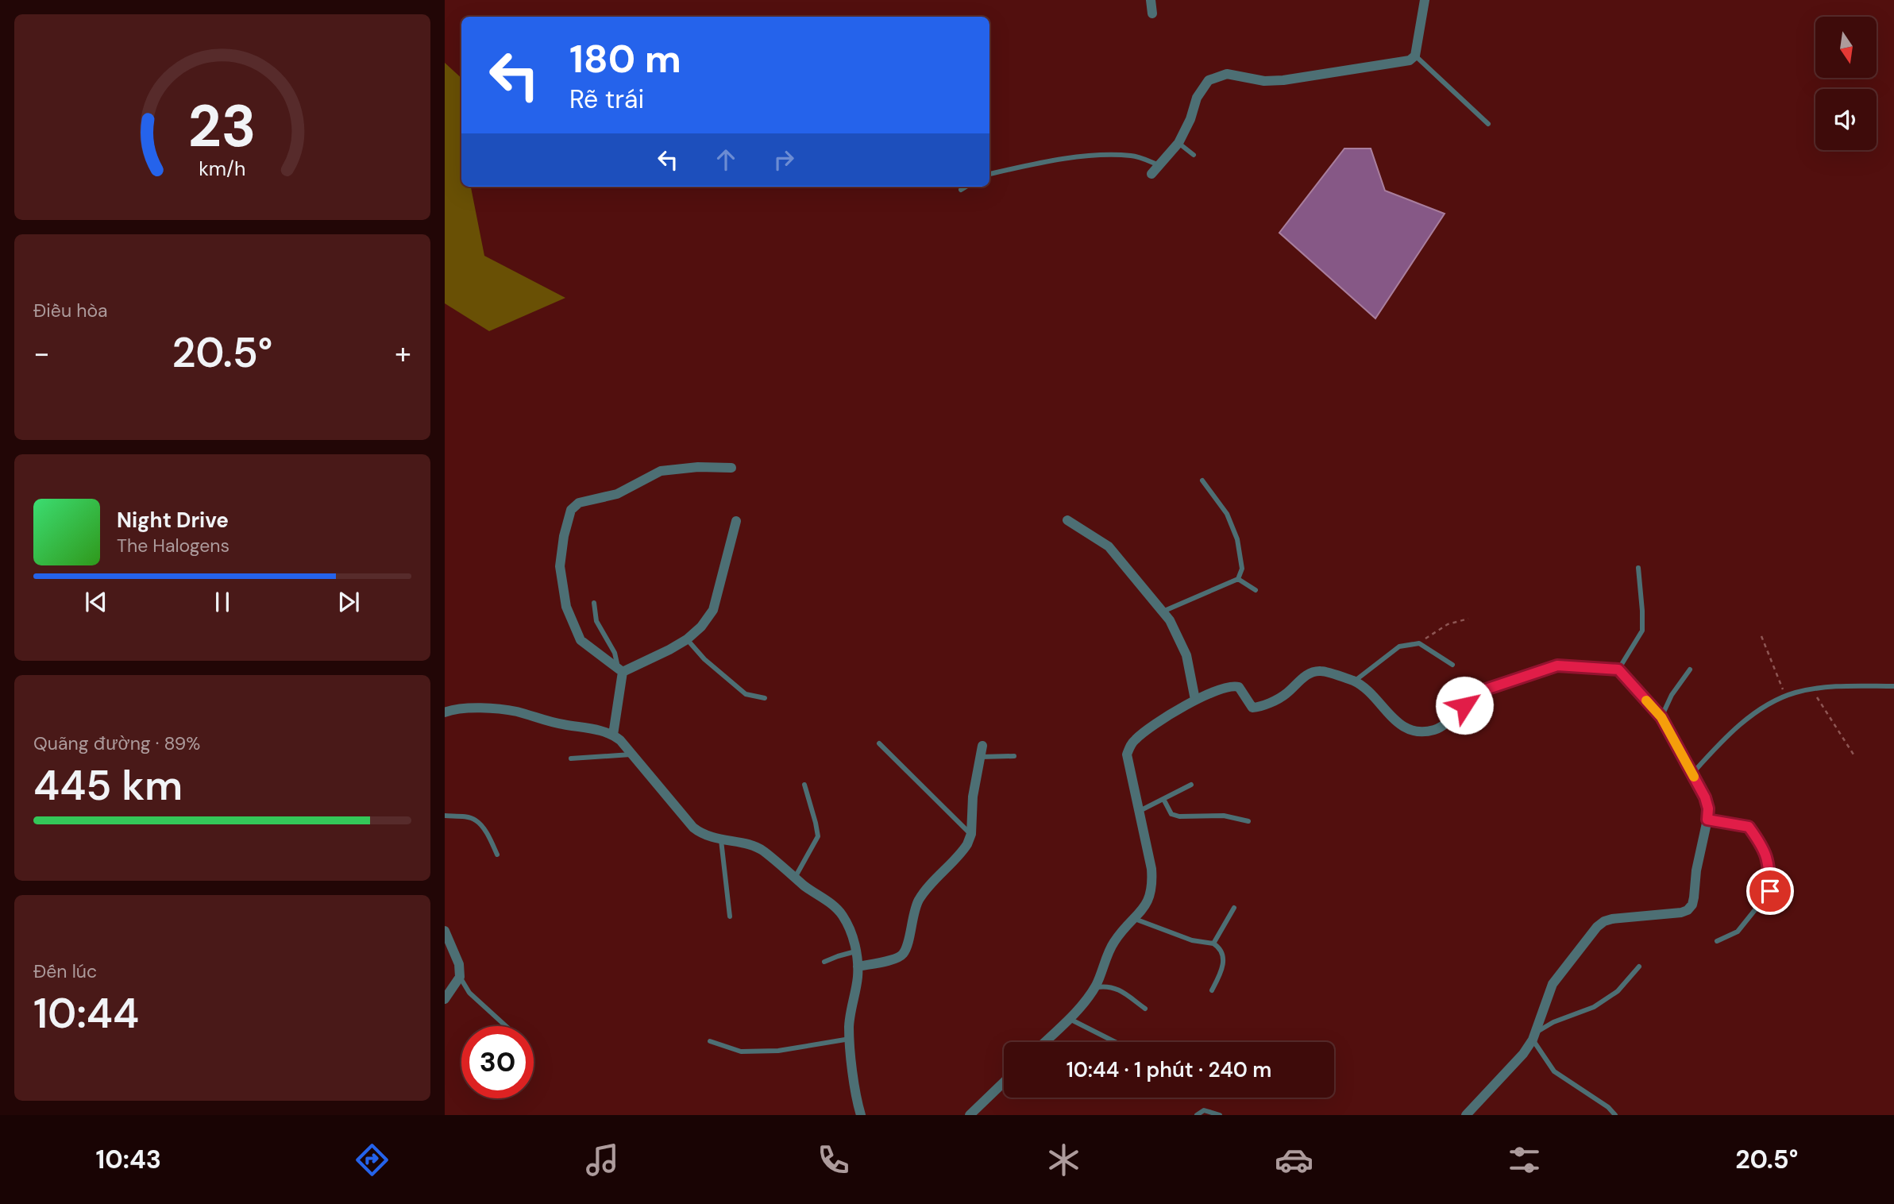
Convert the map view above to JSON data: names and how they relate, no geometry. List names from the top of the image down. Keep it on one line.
{"north":"bottom","page":{"turn":["180 m","Rẽ trái"],"tile":["Điều hòa",["Quãng đường · 89%","445 km"],["Đến lúc","10:44"]],"heat":["−","20.5°","+"],"song":["Night Drive","The Halogens"],"limit":"30","trip":"10:44 · 1 phút · 240 m","tabs":["10:43","20.5°"],"gauge":["23","km/h"]}}
